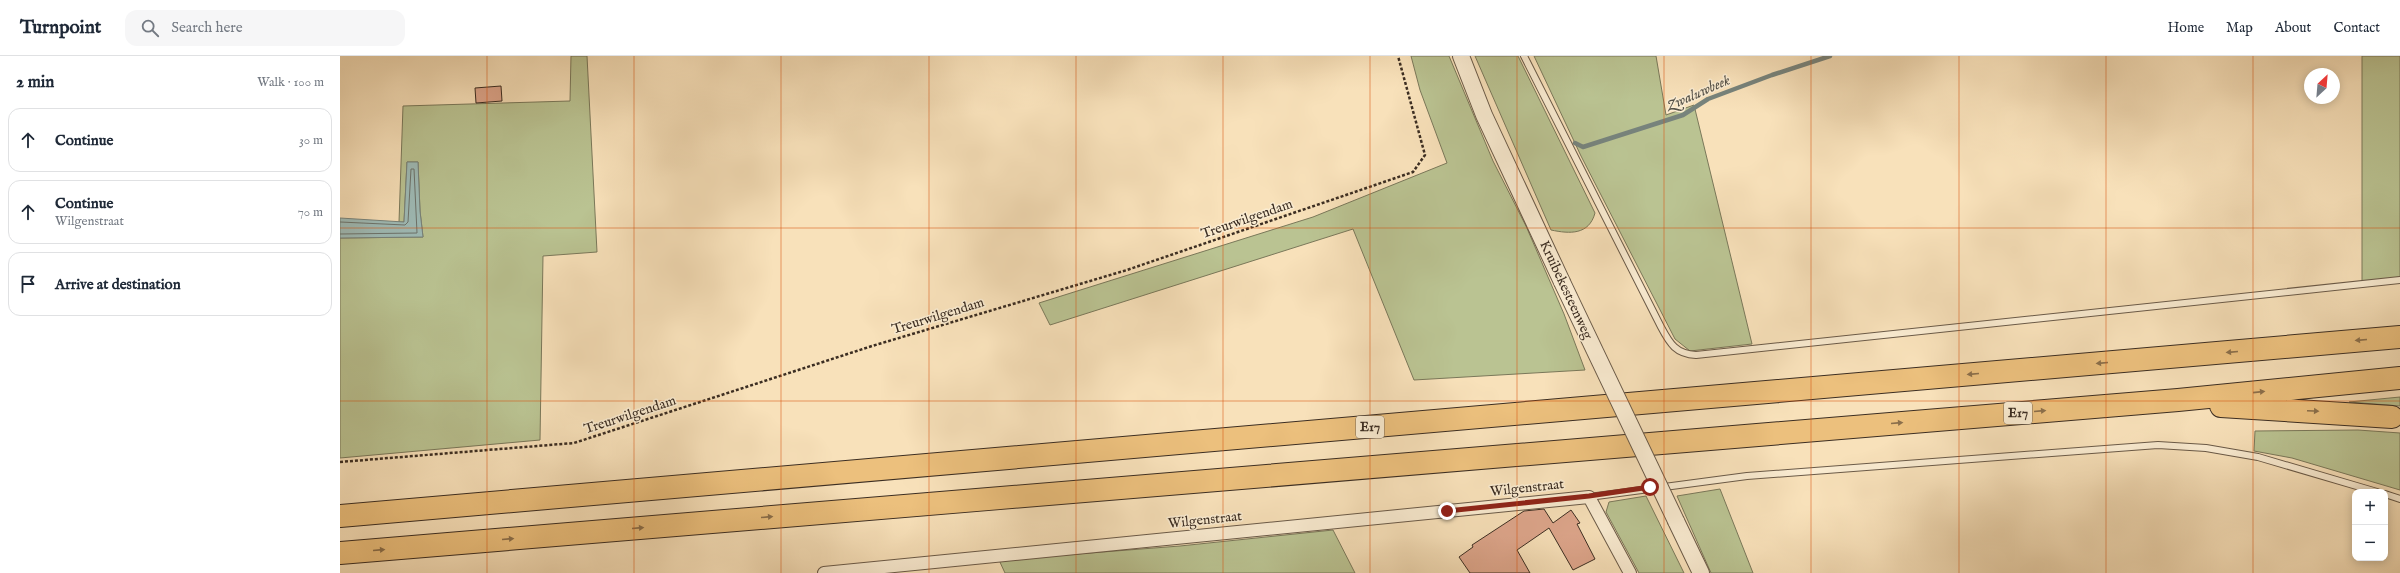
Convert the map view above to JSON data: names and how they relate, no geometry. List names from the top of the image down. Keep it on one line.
{"streets":{"highway":["E17"],"street":["Kruibekesteenweg","Wilgenstraat"],"path":["Treurwilgendam"]},"water":["Zwaluwbeek"],"north":"top right","page":{"header":"Turnpoint","search":"Search here","nav":["Home","Map","About","Contact"],"heading":["2 min","Walk · 100 m"],"list":[["Continue","30 m"],["Continue","Wilgenstraat","70 m"],"Arrive at destination"],"map_buttons":["+","−"]}}
